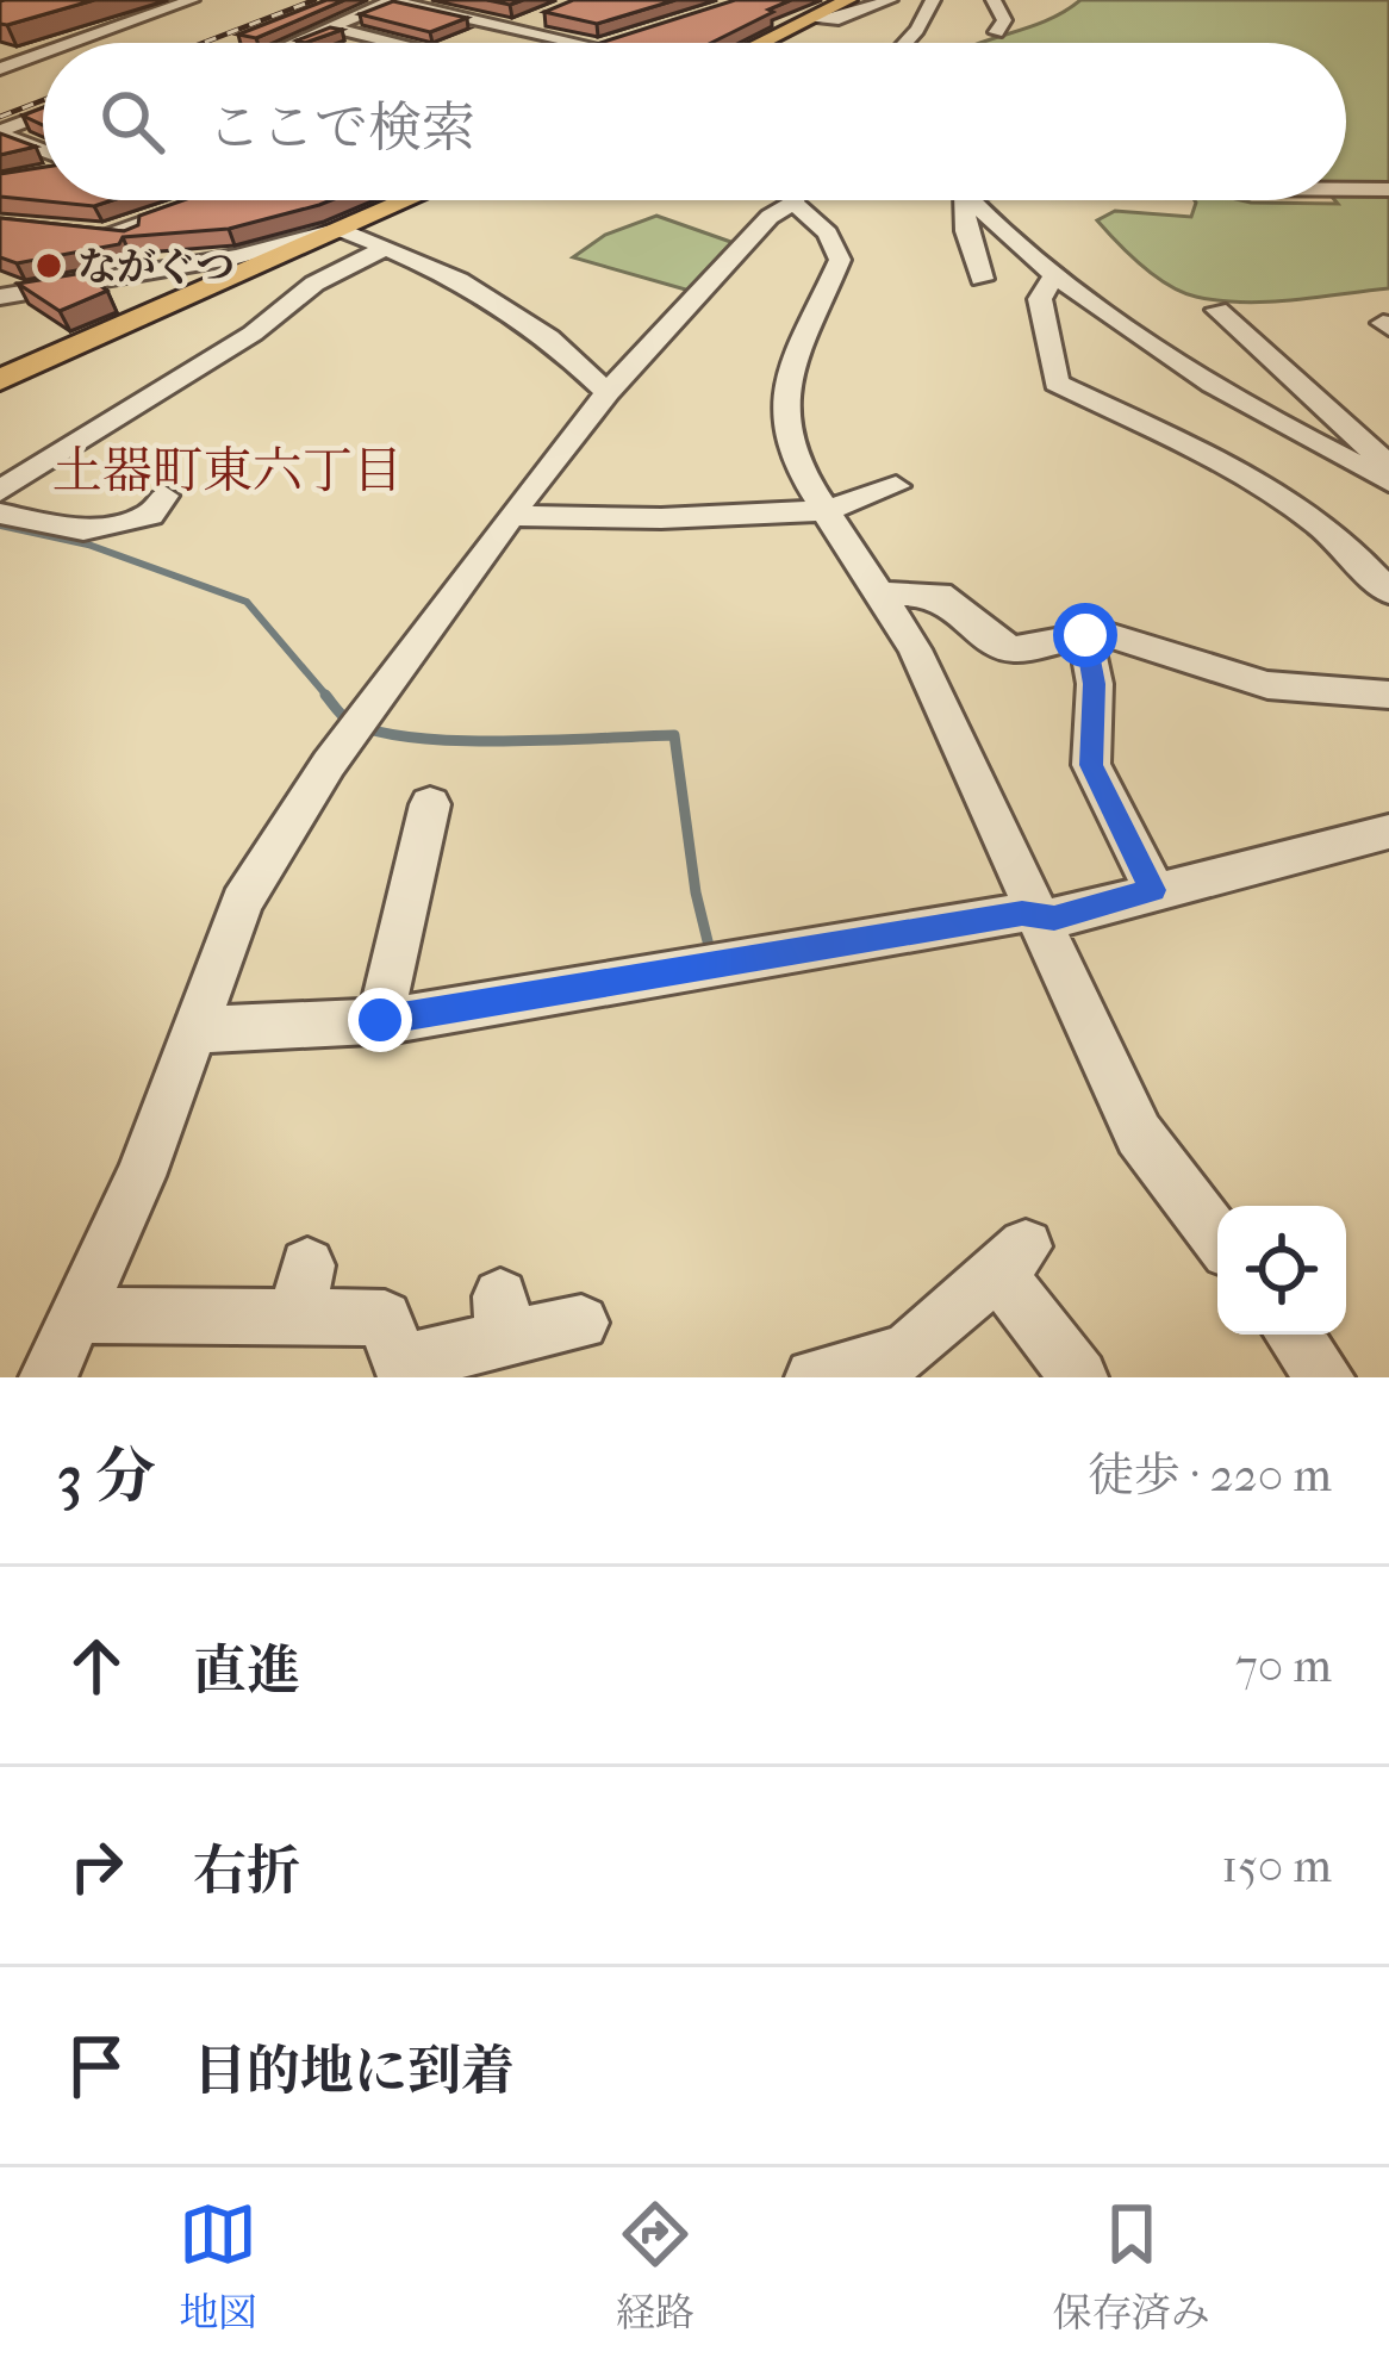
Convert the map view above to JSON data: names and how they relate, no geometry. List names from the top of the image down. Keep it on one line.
{"districts":["土器町東六丁目"],"places":["ながぐつ"],"page":{"search":"ここで検索","heading":["3 分","徒歩 · 220 m"],"list":[["直進","70 m"],["右折","150 m"],"目的地に到着"],"nav":["地図","経路","保存済み"]}}
